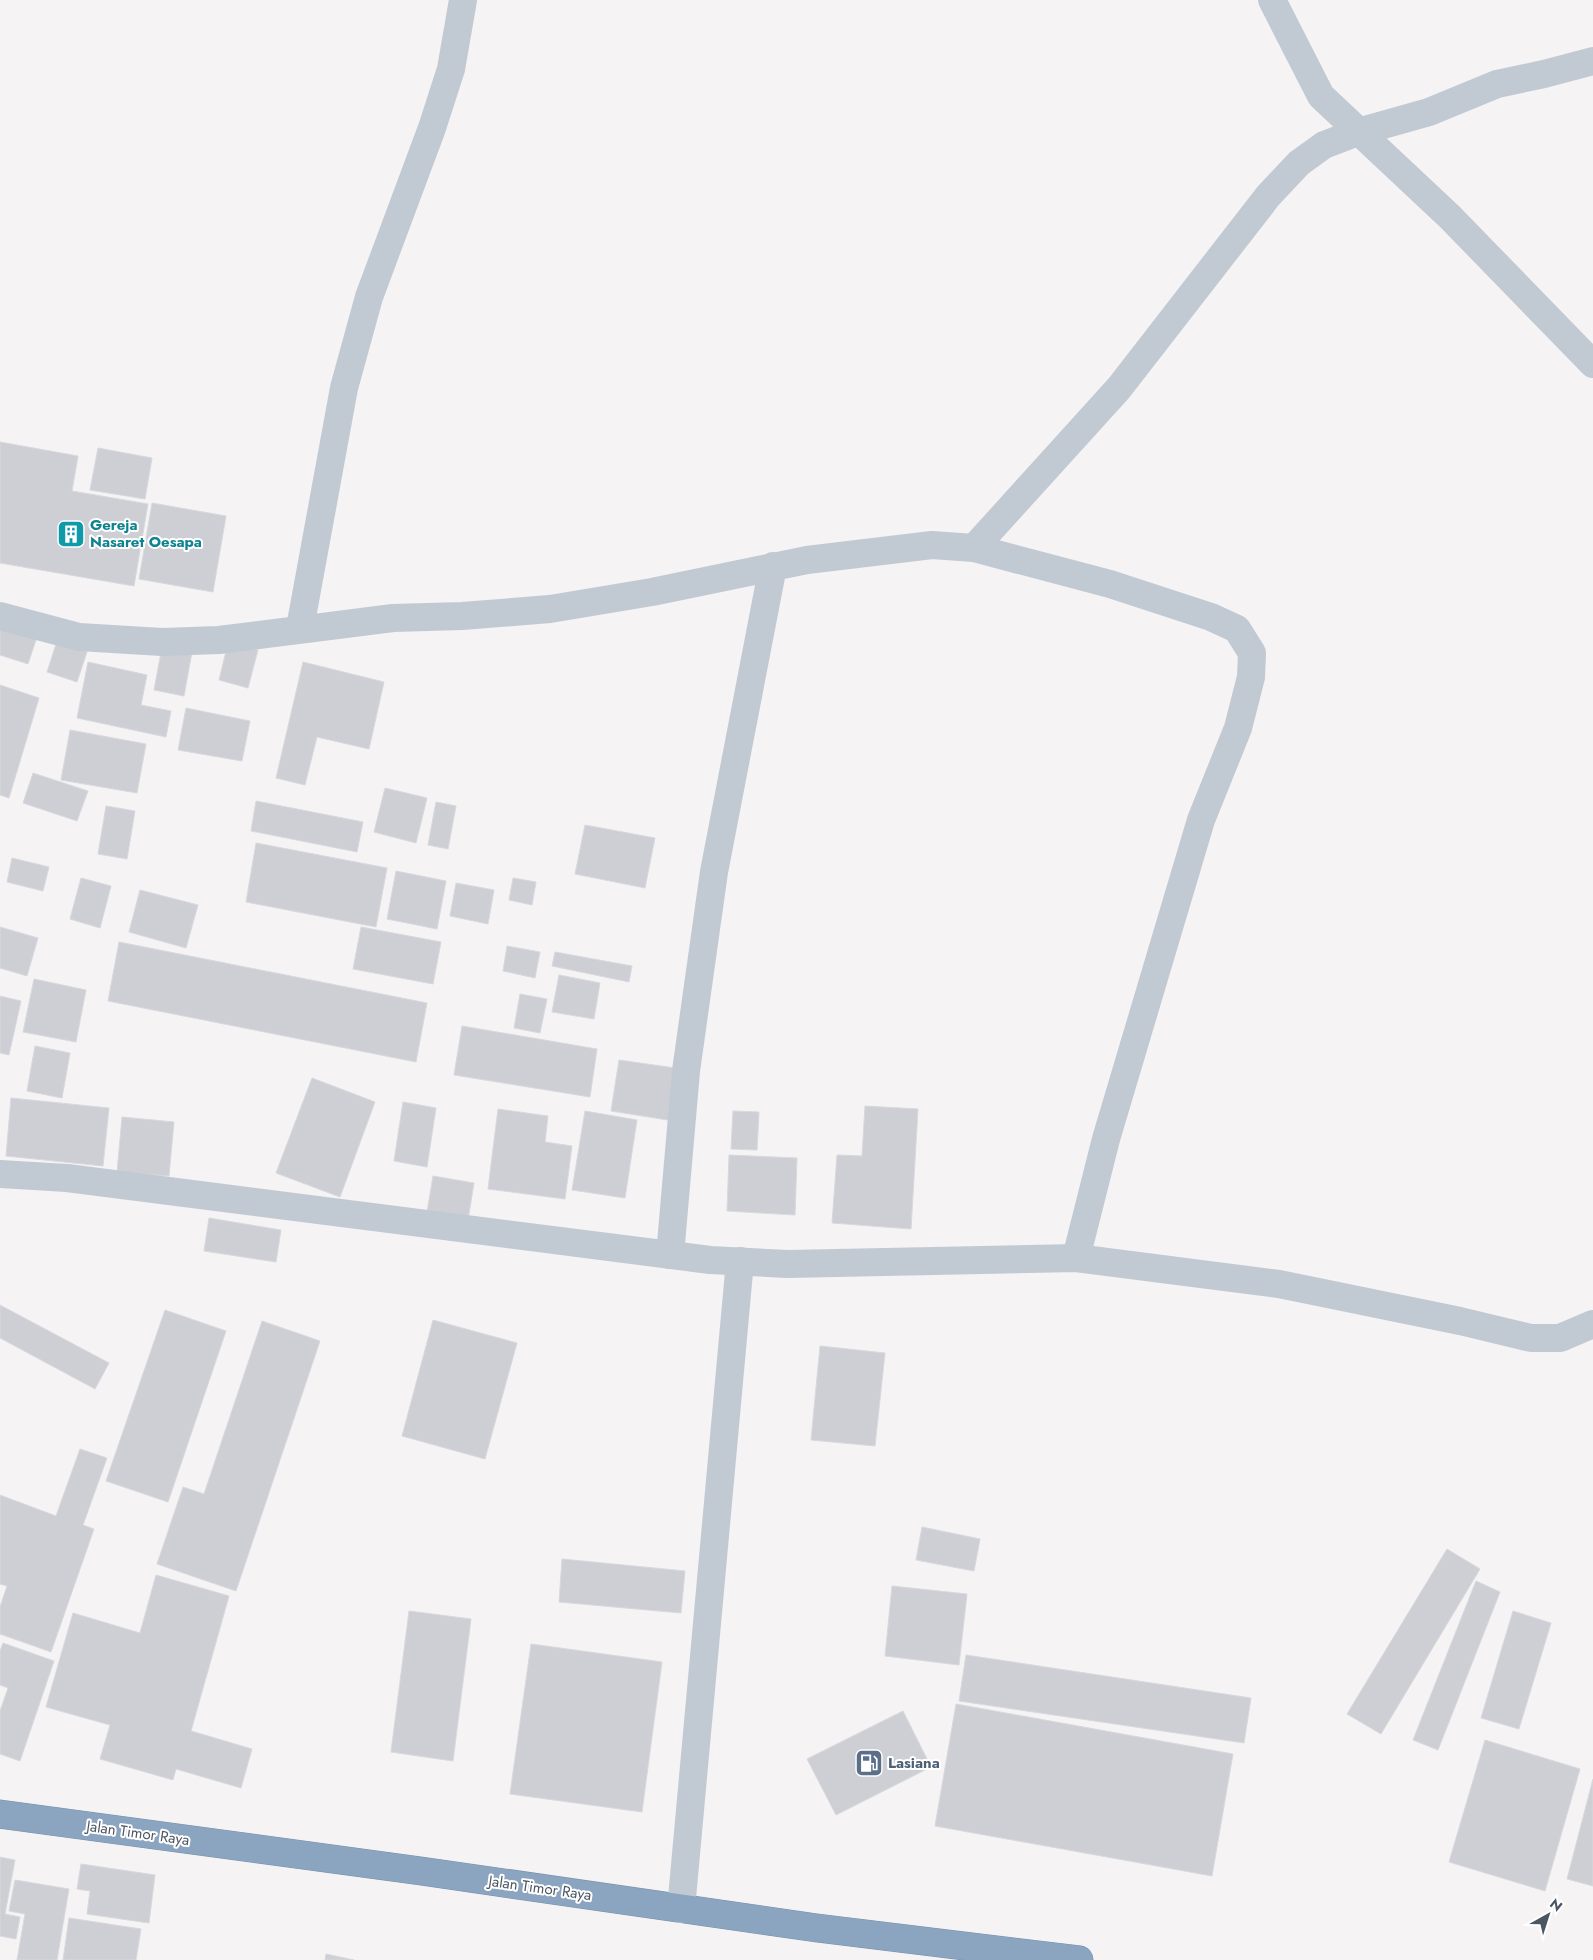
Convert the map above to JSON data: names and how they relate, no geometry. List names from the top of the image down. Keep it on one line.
{"streets":{"highway":["Jalan Timor Raya"]},"places":{"building":["Gereja Nasaret Oesapa"],"fuel station":["Lasiana"]},"north":"top right"}
